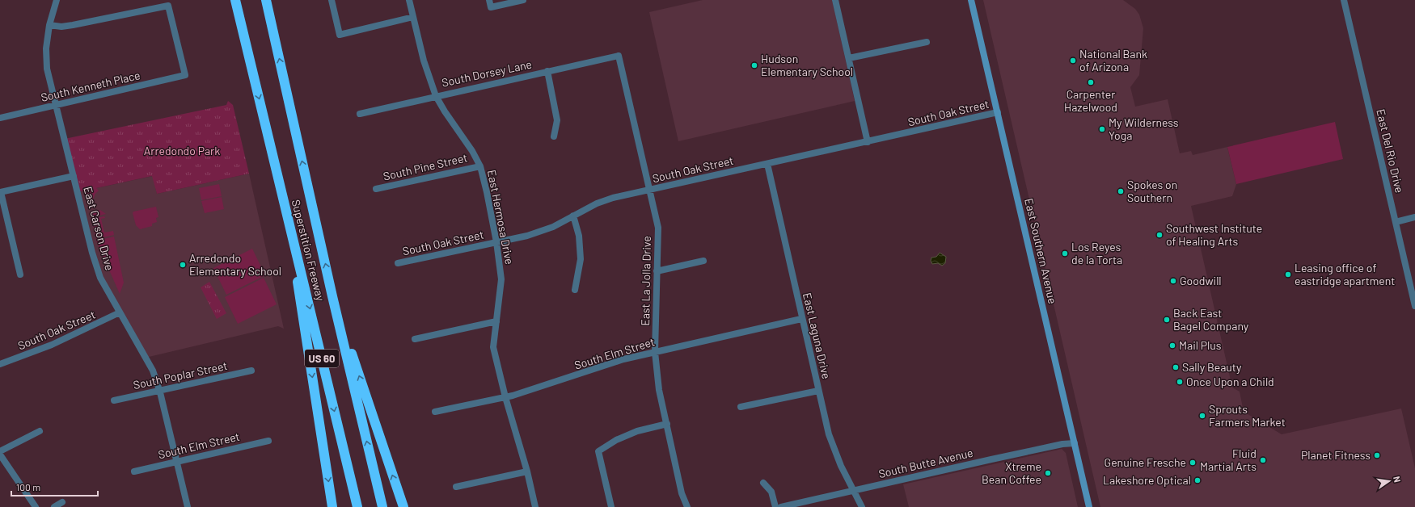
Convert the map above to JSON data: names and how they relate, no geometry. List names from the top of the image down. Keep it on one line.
{"streets":{"highway":["Superstition Freeway","US 60"],"main road":["East Southern Avenue"],"street":["South Dorsey Lane","South Kenneth Place","South Oak Street","East Del Rio Drive","South Pine Street","East Hermosa Drive","East Carson Drive","East La Jolla Drive","East Laguna Drive","South Elm Street","South Poplar Street","South Butte Avenue"]},"crossings":[["South Dorsey Lane","East Hermosa Drive"],["South Dorsey Lane","East La Jolla Drive"],["South Kenneth Place","East Carson Drive"],["South Oak Street","East Hermosa Drive"],["South Oak Street","East Carson Drive"],["South Oak Street","East Southern Avenue"],["South Oak Street","East La Jolla Drive"],["South Oak Street","East Laguna Drive"],["South Pine Street","East Hermosa Drive"],["East Hermosa Drive","South Elm Street"],["East Carson Drive","South Elm Street"],["East Carson Drive","South Poplar Street"],["East Southern Avenue","South Butte Avenue"],["East La Jolla Drive","South Elm Street"],["East Laguna Drive","South Elm Street"],["East Laguna Drive","South Butte Avenue"]],"parks":["Arredondo Park"],"places":["National Bank of Arizona","Hudson Elementary School","Carpenter Hazelwood","My Wilderness Yoga","Spokes on Southern","Southwest Institute of Healing Arts","Los Reyes de la Torta","Arredondo Elementary School","Leasing office of eastridge apartment","Goodwill","Back East Bagel Company","Mail Plus","Sally Beauty","Once Upon a Child","Sprouts Farmers Market","Planet Fitness","Fluid Martial Arts","Genuine Fresche","Xtreme Bean Coffee","Lakeshore Optical"],"scale_bar":"100 m","north":"right"}
